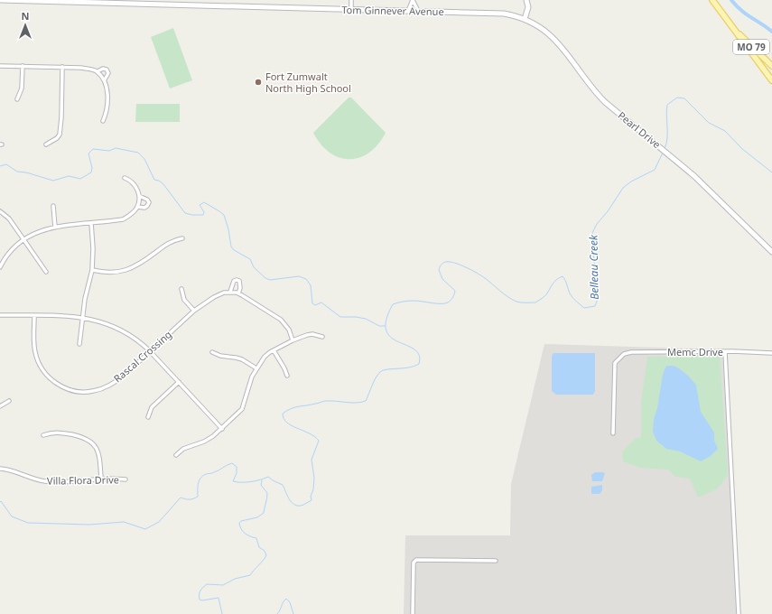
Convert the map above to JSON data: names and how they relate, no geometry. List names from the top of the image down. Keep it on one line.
{"streets":{"main road":["Tom Ginnever Avenue","MO 79","Pearl Drive"],"street":["Memc Drive","Rascal Crossing","Villa Flora Drive"]},"crossings":[["Tom Ginnever Avenue","Pearl Drive"]],"water":["Belleau Creek"],"places":["Fort Zumwalt North High School"],"north":"top"}
